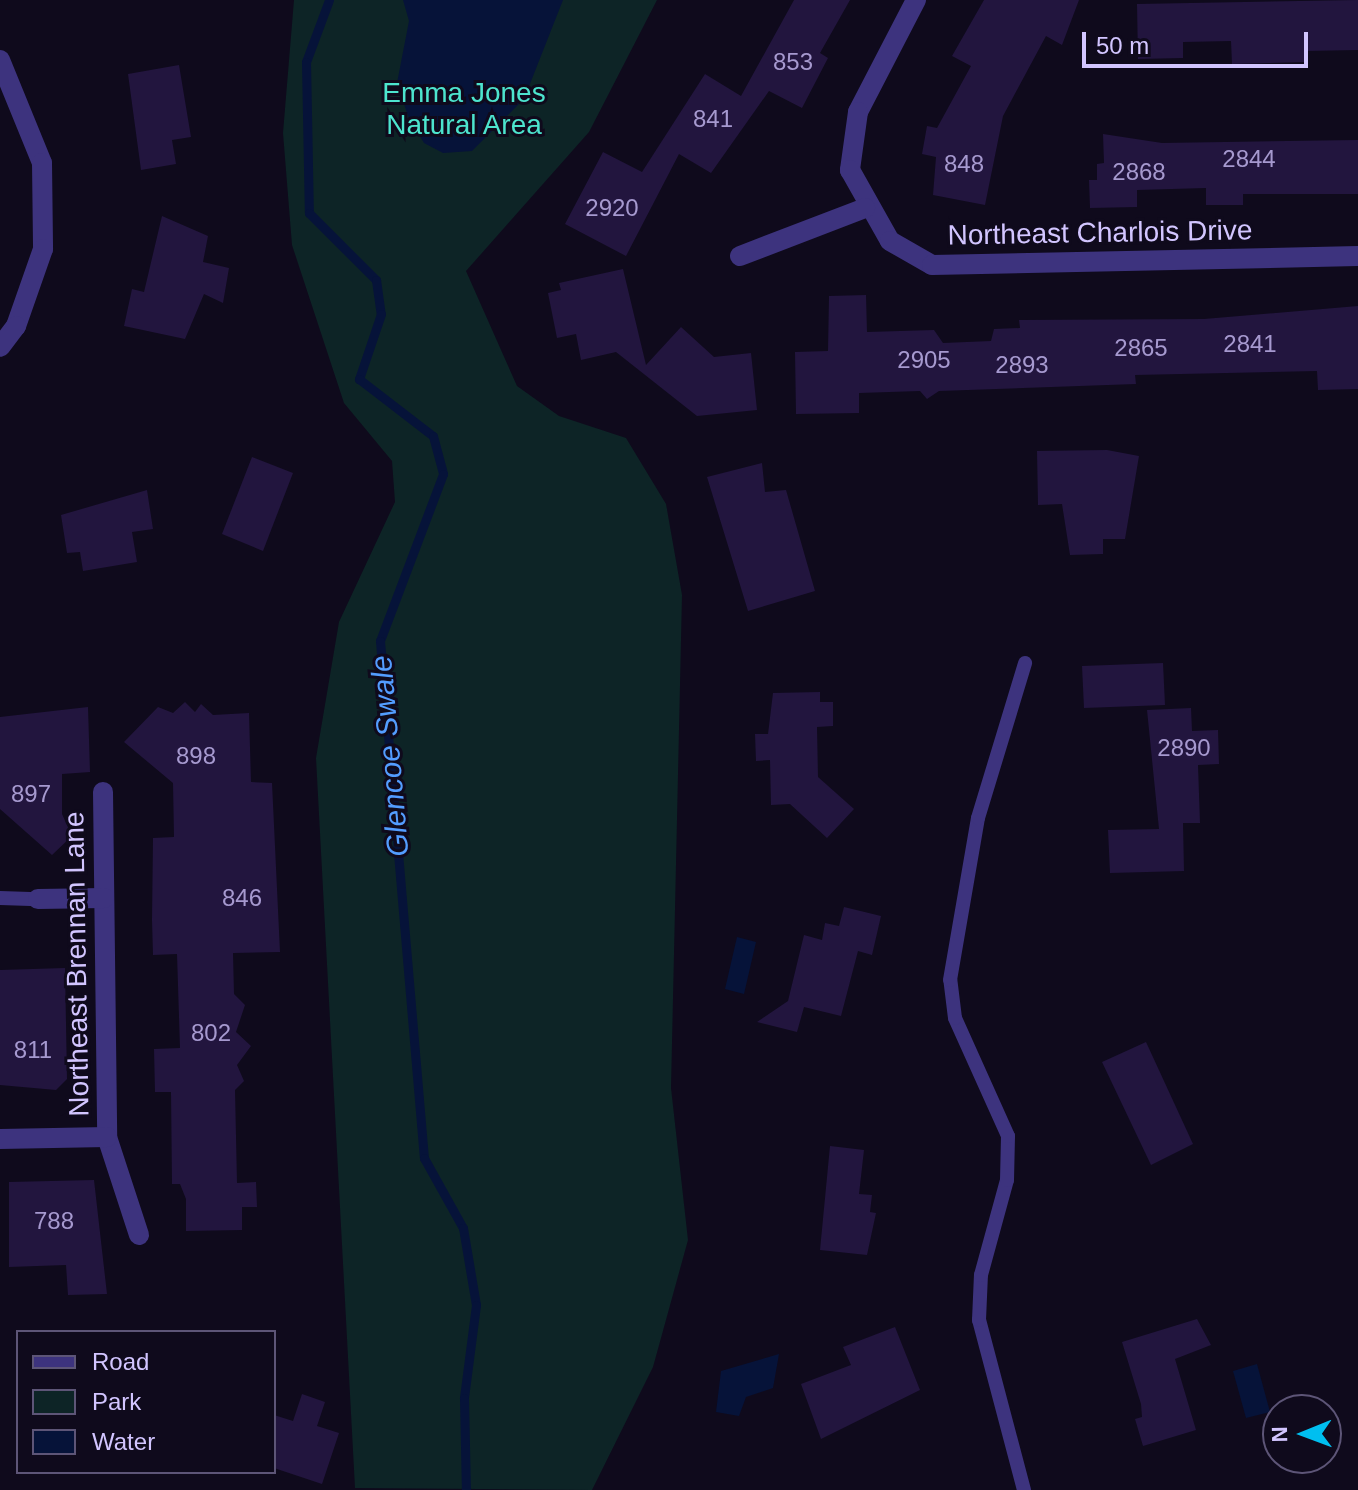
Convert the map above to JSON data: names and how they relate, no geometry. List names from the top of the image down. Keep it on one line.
{"streets":{"street":["Northeast Charlois Drive","Northeast Brennan Lane"]},"water":["Glencoe Swale"],"parks":["Emma Jones Natural Area"],"house_numbers":["853","841","2844","848","2868","2920","2841","2865","2905","2893","2890","898","897","846","802","811","788"],"legend":["Road","Park","Water"],"scale_bar":"50 m","north":"left"}
